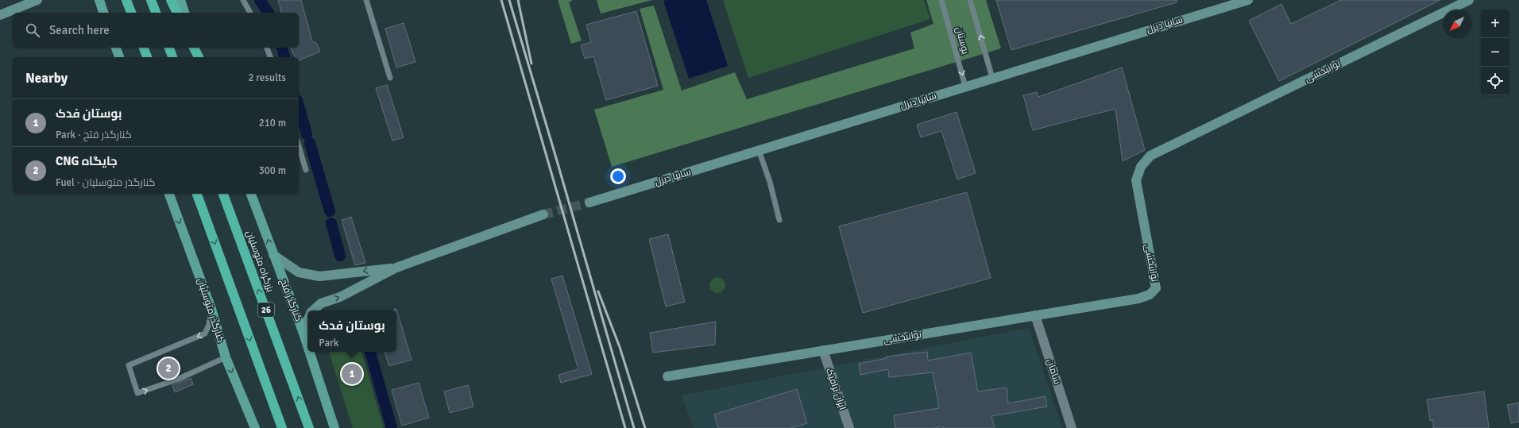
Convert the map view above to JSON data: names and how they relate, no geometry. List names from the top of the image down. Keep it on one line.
{"streets":{"highway":["بزرگراه متوسلیان","26"],"main road":["کنارگذر فتح","کنارگذر متوسلیان"],"street":["سایپا دیزل","توانبخشی","سامان","ایران ترافیک"],"lane":["بوستان"]},"crossings":[["سایپا دیزل","بوستان"],["توانبخشی","سامان"],["توانبخشی","ایران ترافیک"]],"one_way":["کنارگذر متوسلیان"],"north":"bottom left","page":{"map_buttons":["+","−"],"search":"Search here","heading":["Nearby","2 results"],"list":[{"mark":"1","name":"بوستان فدک","note":"Park · کنارگذر فتح","value":"210 m"},{"mark":"2","name":"CNG جایگاه","note":"Fuel · کنارگذر متوسلیان","value":"300 m"}],"popup":["بوستان فدک","Park"],"pins":["2","1"]}}
